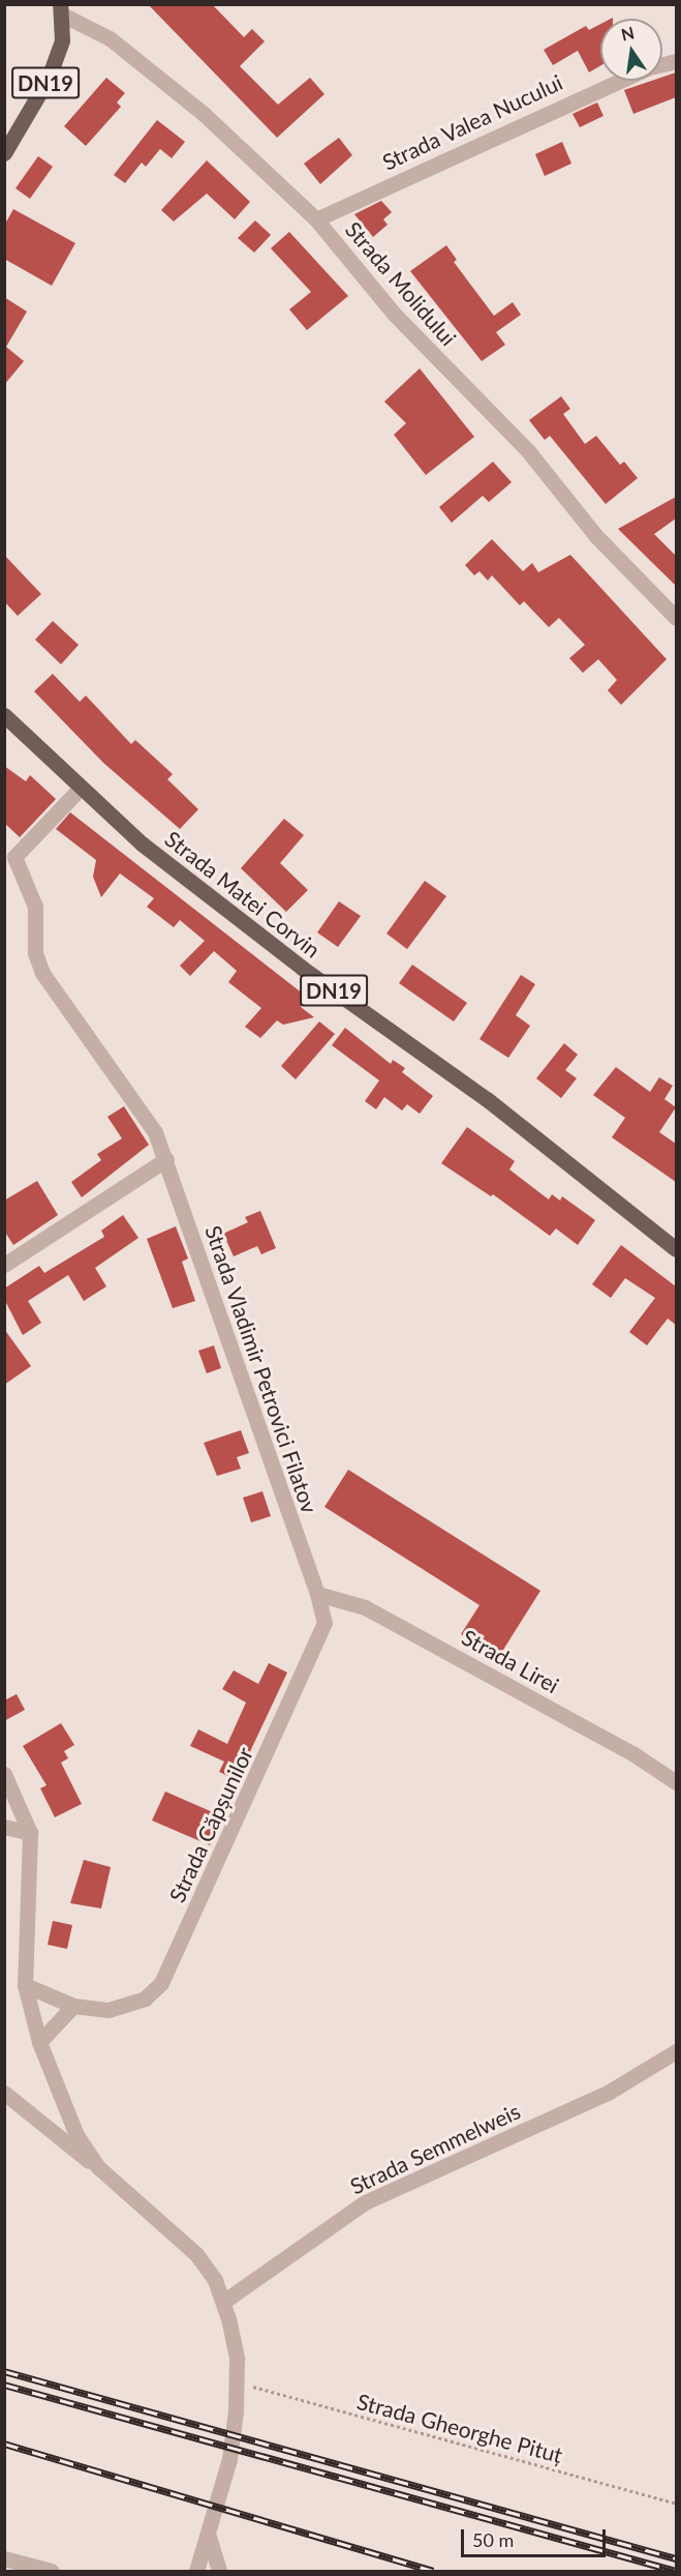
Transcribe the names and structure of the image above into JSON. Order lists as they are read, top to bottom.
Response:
{
  "streets": {
    "main road": ["DN19", "Strada Matei Corvin"],
    "street": [
      "Strada Valea Nucului",
      "Strada Molidului",
      "Strada Vladimir Petrovici Filatov",
      "Strada Lirei",
      "Strada Căpșunilor",
      "Strada Semmelweis"
    ],
    "path": ["Strada Gheorghe Pituț"]
  },
  "crossings": [
    ["DN19", "Strada Molidului"],
    ["Strada Valea Nucului", "Strada Molidului"],
    ["Strada Matei Corvin", "Strada Vladimir Petrovici Filatov"],
    ["Strada Vladimir Petrovici Filatov", "Strada Lirei"],
    ["Strada Vladimir Petrovici Filatov", "Strada Căpșunilor"],
    ["Strada Lirei", "Strada Căpșunilor"]
  ],
  "scale_bar": "50 m",
  "north": "top"
}
